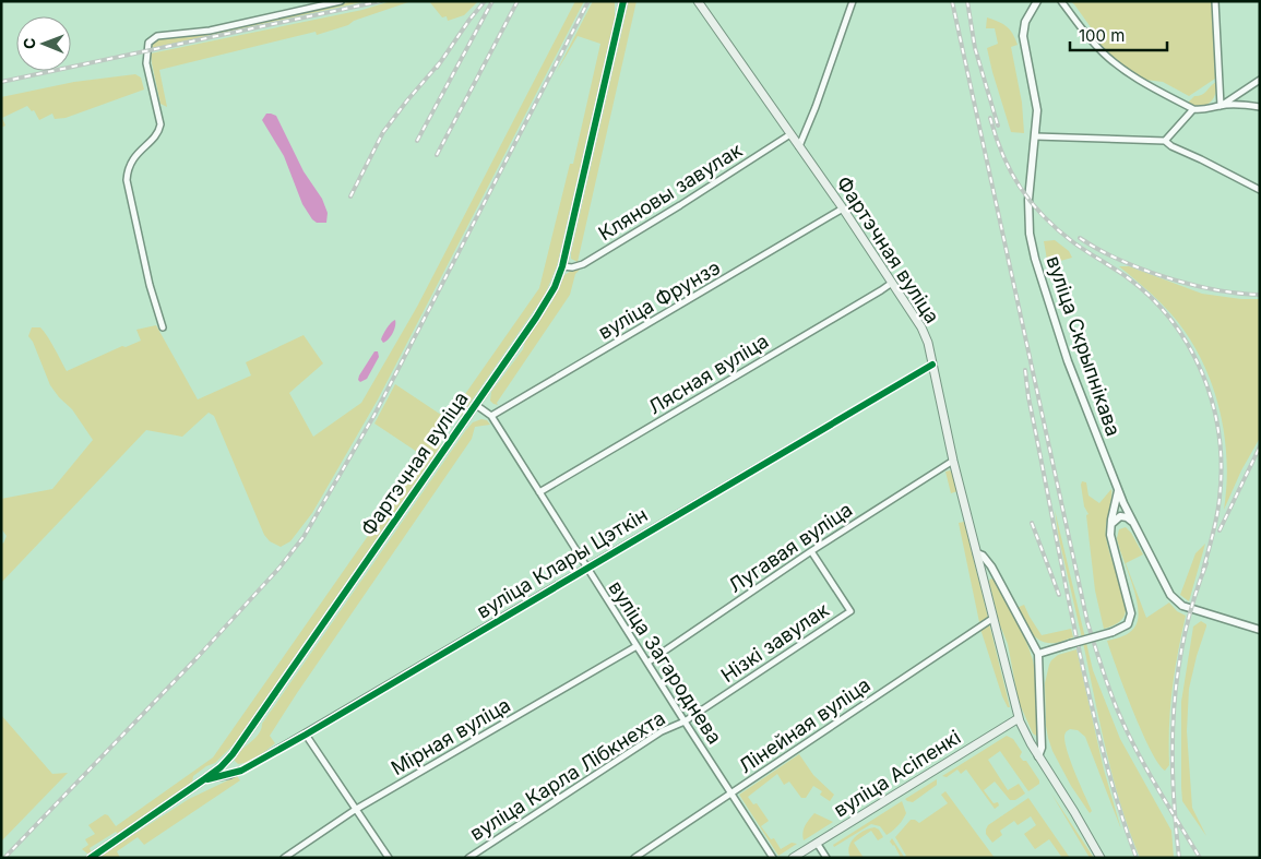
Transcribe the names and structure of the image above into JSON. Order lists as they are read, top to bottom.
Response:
{
  "streets": {
    "main road": ["Фартэчная вуліца", "вуліца Асіпенкі"],
    "street": [
      "Кляновы завулак",
      "вуліца Фрунзэ",
      "вуліца Скрыпнікава",
      "Лясная вуліца",
      "Лугавая вуліца",
      "вуліца Клары Цэткін",
      "Нізкі завулак",
      "вуліца Загароднева",
      "Лінейная вуліца",
      "Мірная вуліца",
      "вуліца Карла Лібкнехта"
    ]
  },
  "crossings": [
    ["Кляновы завулак", "Фартэчная вуліца"],
    ["Фартэчная вуліца", "вуліца Фрунзэ"],
    ["Фартэчная вуліца", "Лясная вуліца"],
    ["Фартэчная вуліца", "Лугавая вуліца"],
    ["Фартэчная вуліца", "вуліца Клары Цэткін"],
    ["Фартэчная вуліца", "вуліца Загароднева"],
    ["Фартэчная вуліца", "Лінейная вуліца"],
    ["Фартэчная вуліца", "вуліца Асіпенкі"],
    ["вуліца Фрунзэ", "вуліца Загароднева"],
    ["Лясная вуліца", "вуліца Загароднева"],
    ["Лугавая вуліца", "Нізкі завулак"],
    ["Лугавая вуліца", "вуліца Загароднева"],
    ["вуліца Клары Цэткін", "вуліца Загароднева"],
    ["Нізкі завулак", "вуліца Загароднева"],
    ["Нізкі завулак", "вуліца Карла Лібкнехта"],
    ["вуліца Загароднева", "Лінейная вуліца"],
    ["вуліца Загароднева", "Мірная вуліца"],
    ["вуліца Загароднева", "вуліца Карла Лібкнехта"]
  ],
  "scale_bar": "100 m",
  "north": "left"
}
